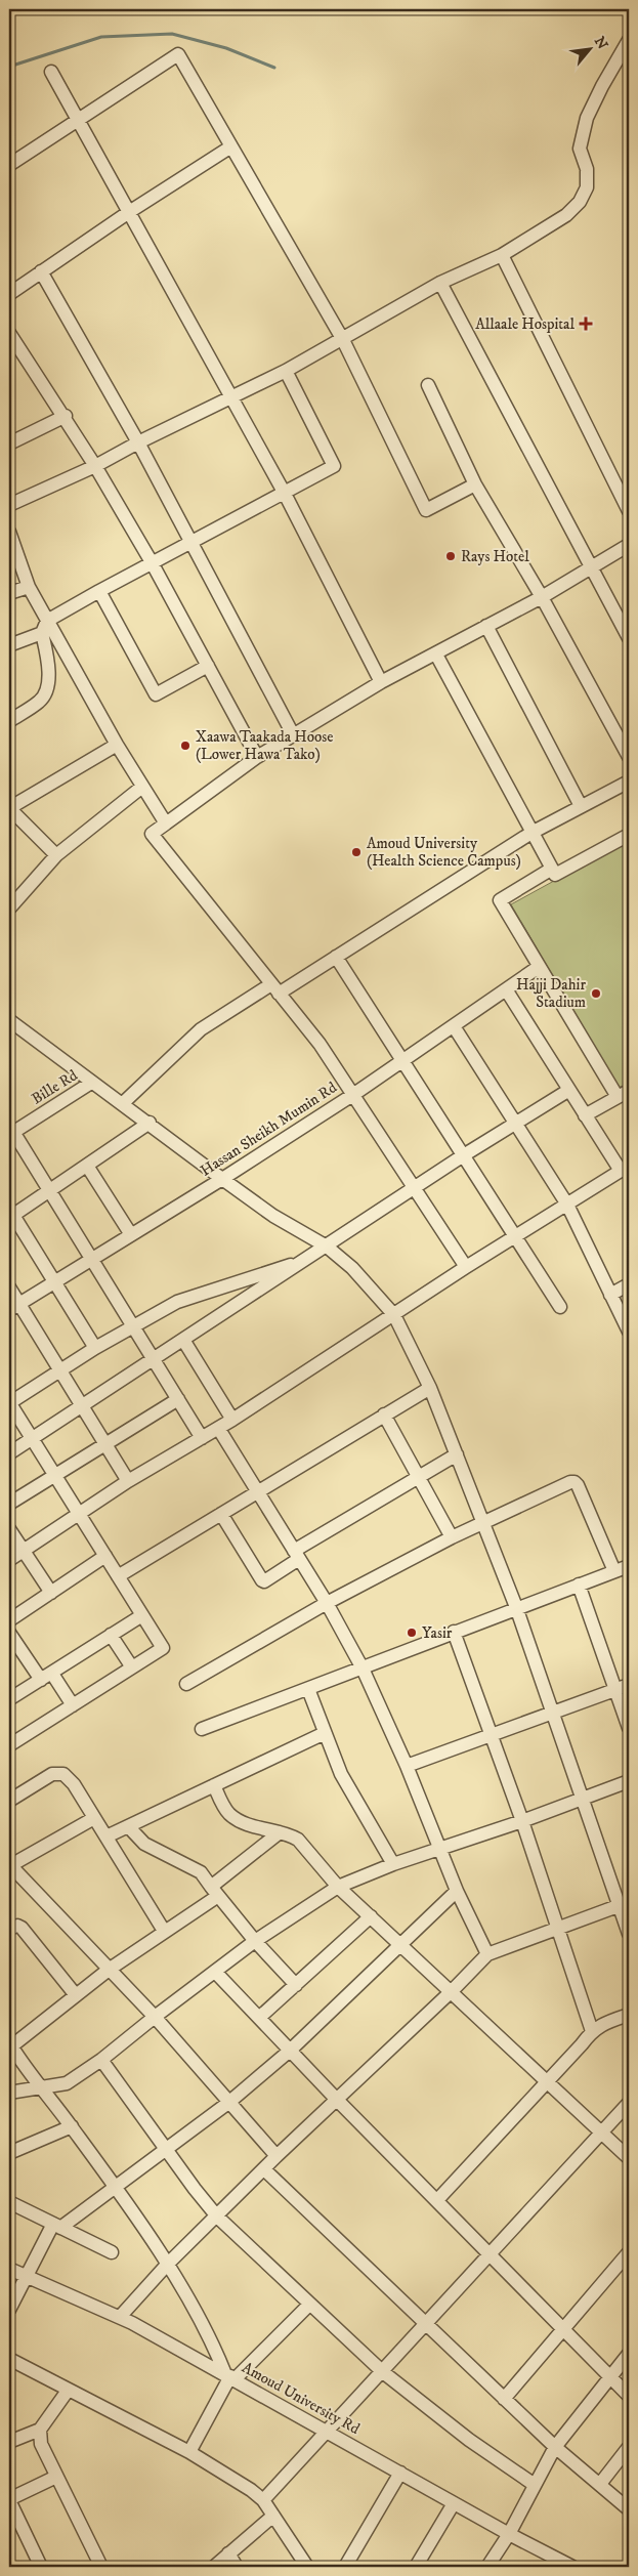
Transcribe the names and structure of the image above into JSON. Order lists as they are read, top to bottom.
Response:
{
  "streets": {
    "street": ["Bille Rd", "Hassan Sheikh Mumin Rd", "Amoud University Rd"]
  },
  "places": {
    "health": ["Allaale Hospital"],
    "other": [
      "Rays Hotel",
      "Xaawa Taakada Hoose (Lower Hawa Tako)",
      "Amoud University (Health Science Campus)",
      "Hajji Dahir Stadium",
      "Yasir"
    ]
  },
  "north": "top right"
}
